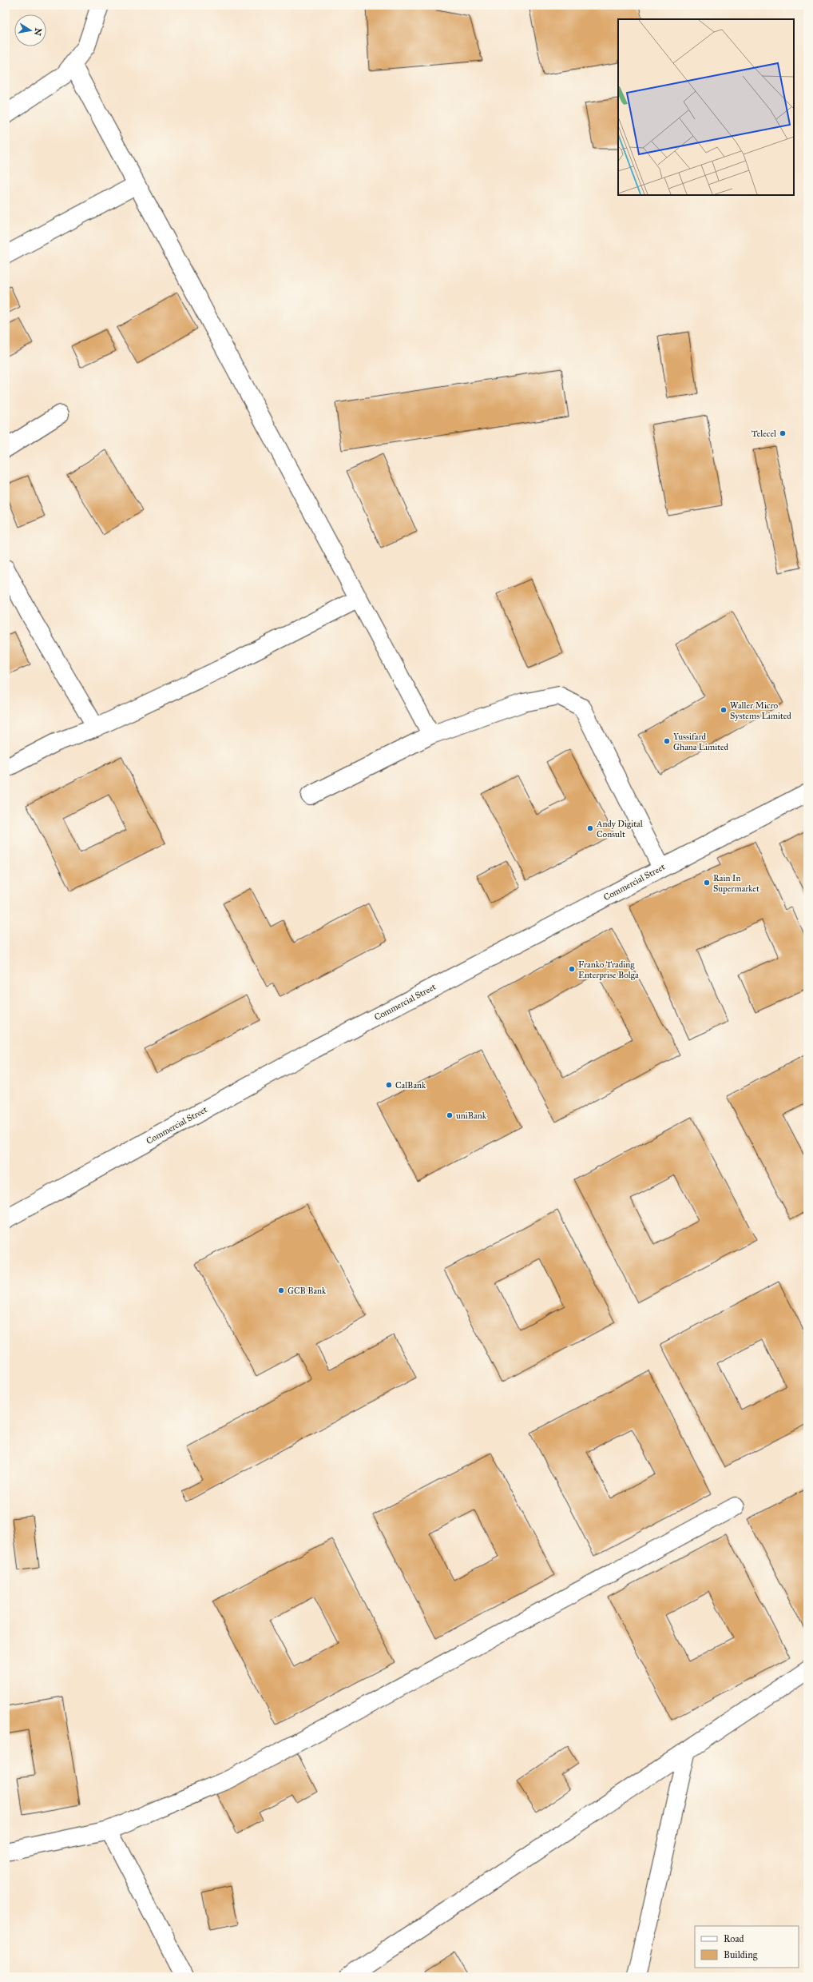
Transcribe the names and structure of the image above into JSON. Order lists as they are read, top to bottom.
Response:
{
  "streets": {
    "street": ["Commercial Street"]
  },
  "places": [
    "Telecel",
    "Waller Micro Systems Limited",
    "Yussifard Ghana Limited",
    "Andy Digital Consult",
    "Rain In Supermarket",
    "Franko Trading Enterprise Bolga",
    "CalBank",
    "uniBank",
    "GCB Bank"
  ],
  "legend": ["Road", "Building"],
  "north": "right"
}
